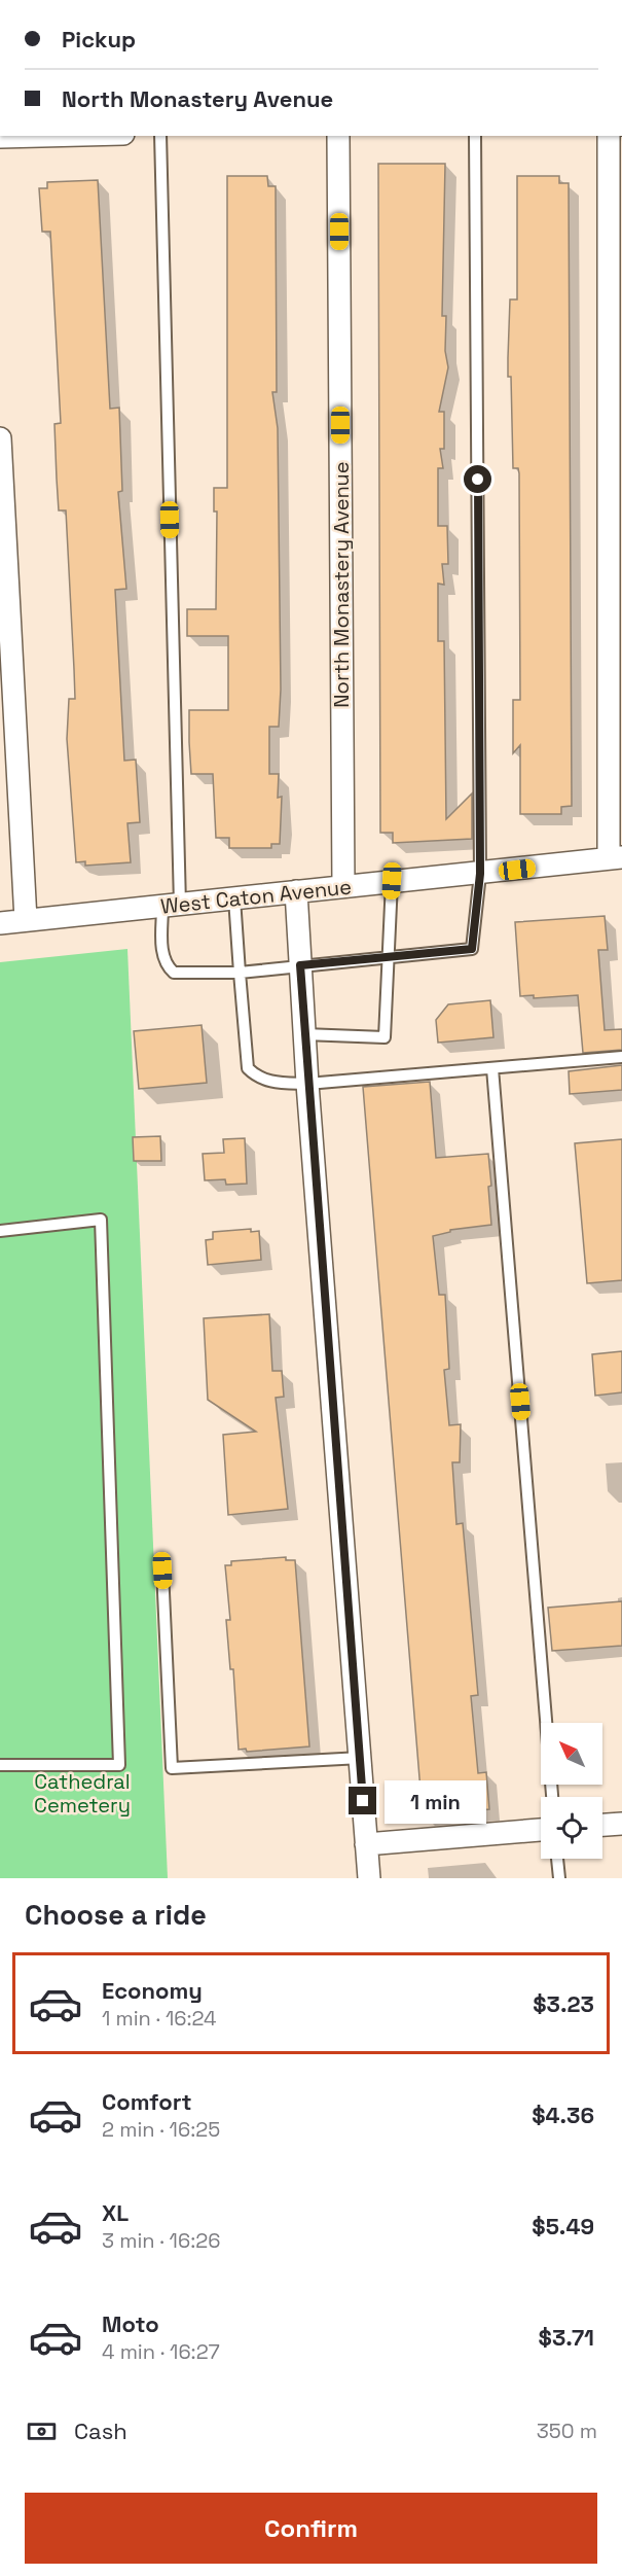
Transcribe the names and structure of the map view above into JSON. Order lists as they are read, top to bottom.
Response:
{
  "streets": {
    "street": ["North Monastery Avenue", "West Caton Avenue"]
  },
  "crossings": [
    ["North Monastery Avenue", "West Caton Avenue"]
  ],
  "parks": ["Cathedral Cemetery"],
  "north": "top left",
  "page": {
    "banner": ["Pickup", "North Monastery Avenue"],
    "bubble": "1 min",
    "heading": "Choose a ride",
    "list": [
      {
        "name": "Economy",
        "note": "1 min · 16:24",
        "value": "$3.23"
      },
      {
        "name": "Comfort",
        "note": "2 min · 16:25",
        "value": "$4.36"
      },
      {
        "name": "XL",
        "note": "3 min · 16:26",
        "value": "$5.49"
      },
      {
        "name": "Moto",
        "note": "4 min · 16:27",
        "value": "$3.71"
      }
    ],
    "pay": ["Cash", "350 m"],
    "buttons": "Confirm"
  }
}
